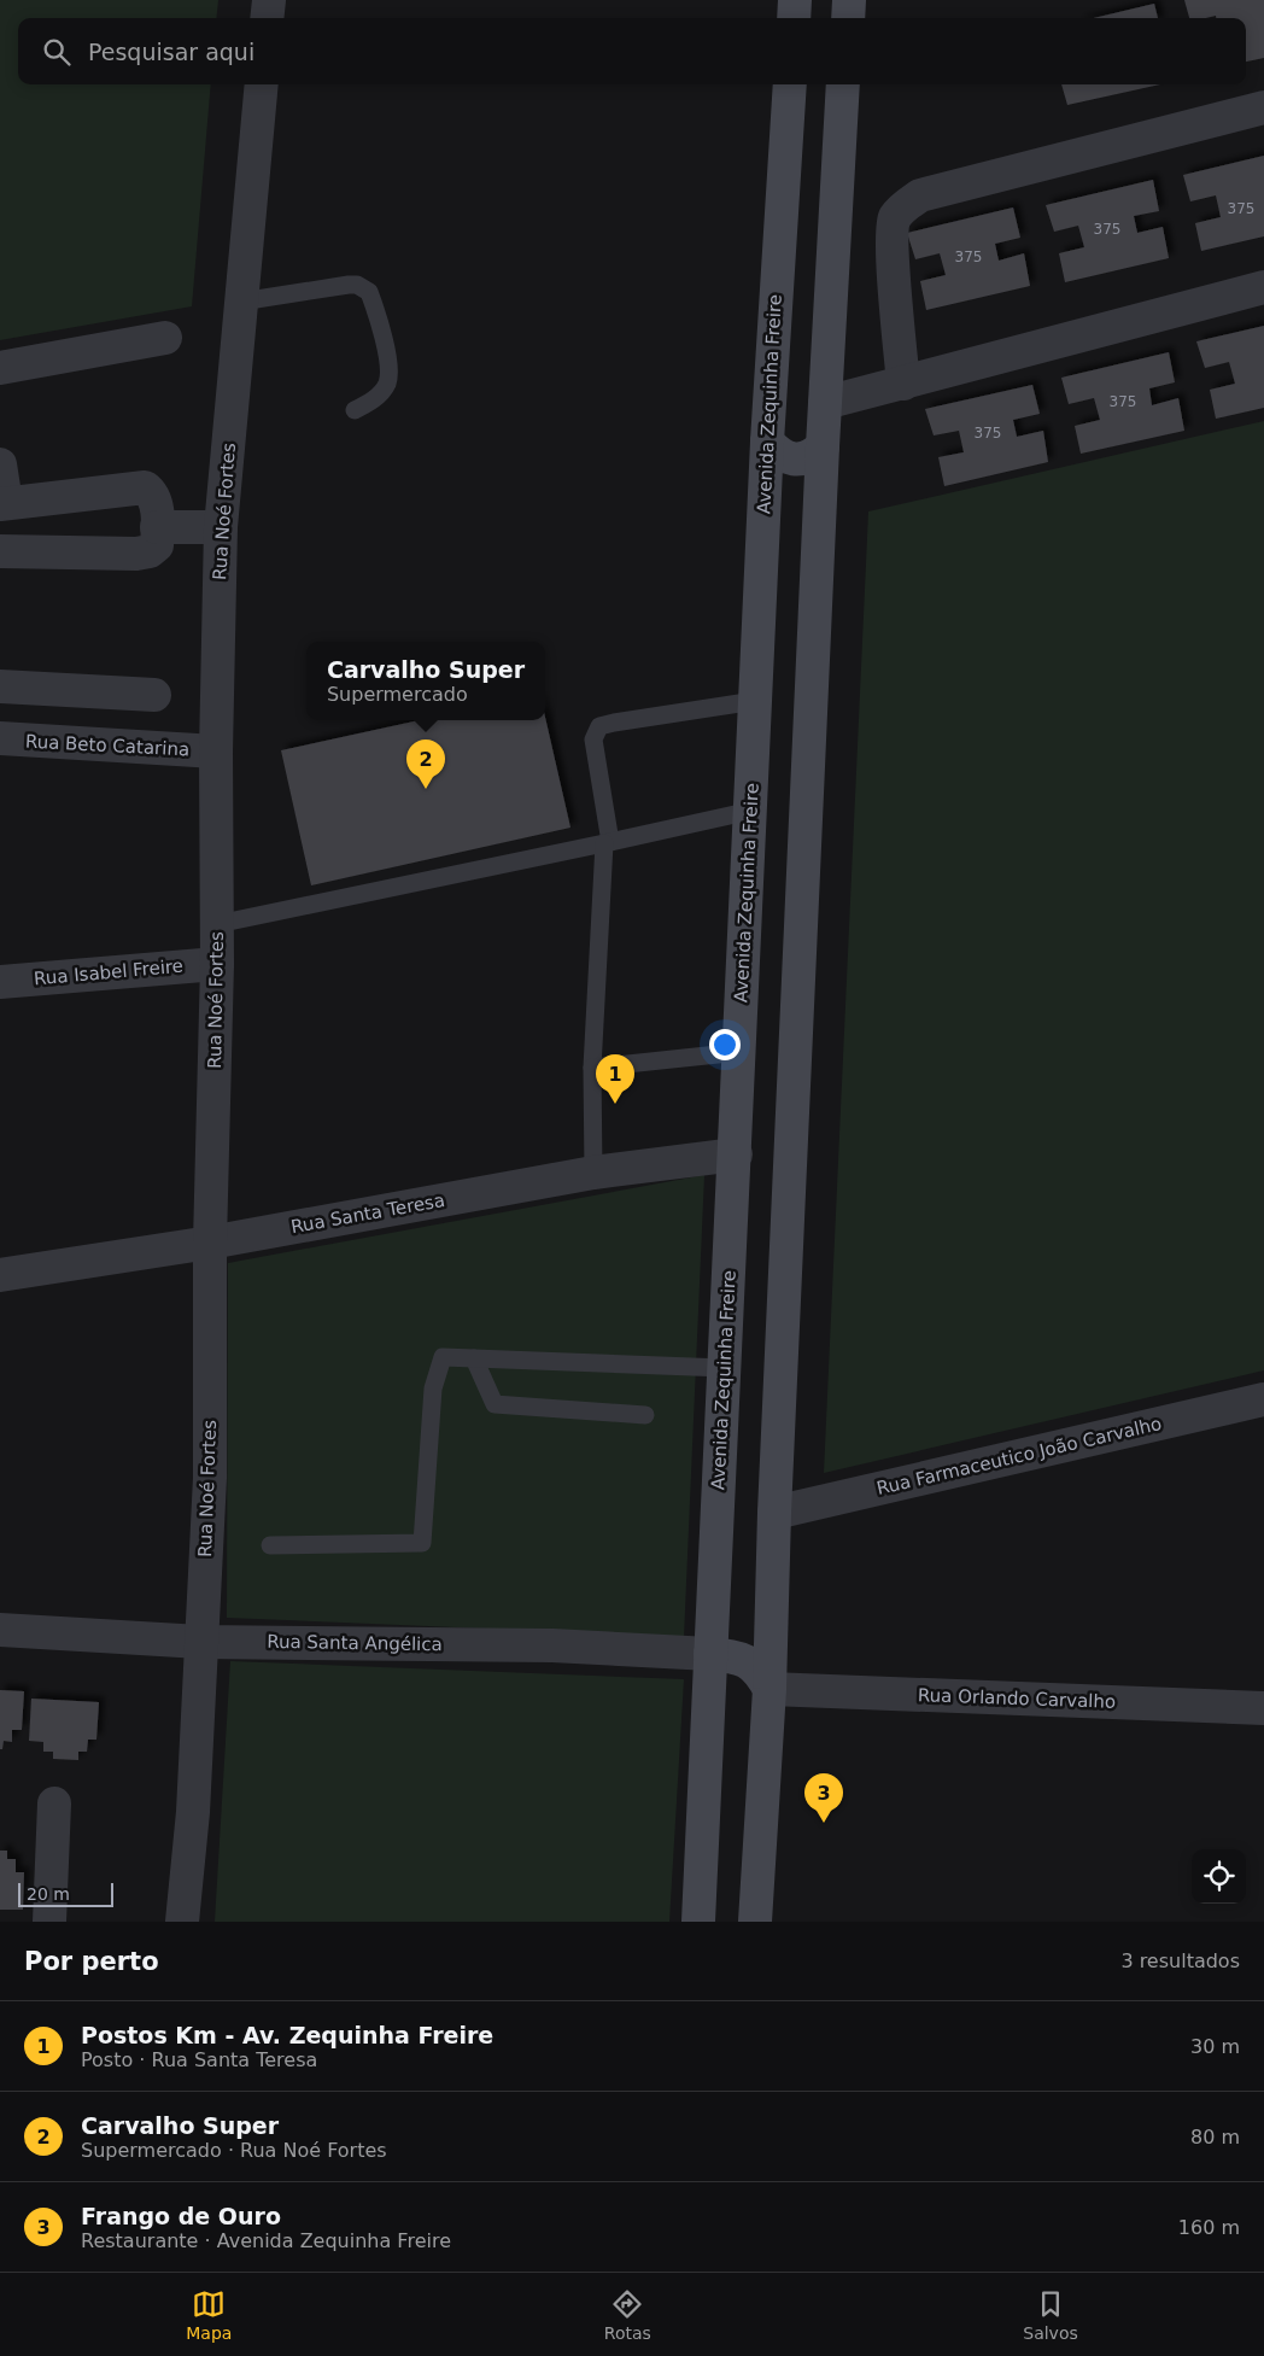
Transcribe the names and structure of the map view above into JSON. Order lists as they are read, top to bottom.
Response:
{
  "streets": {
    "main road": ["Avenida Zequinha Freire"],
    "street": [
      "Rua Noé Fortes",
      "Rua Beto Catarina",
      "Rua Isabel Freire",
      "Rua Santa Teresa",
      "Rua Farmaceutico João Carvalho",
      "Rua Santa Angélica",
      "Rua Orlando Carvalho"
    ]
  },
  "crossings": [
    ["Avenida Zequinha Freire", "Rua Santa Teresa"],
    ["Avenida Zequinha Freire", "Rua Santa Angélica"],
    ["Rua Noé Fortes", "Rua Beto Catarina"],
    ["Rua Noé Fortes", "Rua Isabel Freire"],
    ["Rua Noé Fortes", "Rua Santa Teresa"],
    ["Rua Noé Fortes", "Rua Santa Angélica"]
  ],
  "house_numbers": [
    "375",
    "375",
    "375",
    "375",
    "375"
  ],
  "scale_bar": "20 m",
  "page": {
    "search": "Pesquisar aqui",
    "popup": ["Carvalho Super", "Supermercado"],
    "pins": ["2", "1", "3"],
    "scale": "20 m",
    "heading": ["Por perto", "3 resultados"],
    "list": [
      {
        "mark": "1",
        "name": "Postos Km - Av. Zequinha Freire",
        "note": "Posto · Rua Santa Teresa",
        "value": "30 m"
      },
      {
        "mark": "2",
        "name": "Carvalho Super",
        "note": "Supermercado · Rua Noé Fortes",
        "value": "80 m"
      },
      {
        "mark": "3",
        "name": "Frango de Ouro",
        "note": "Restaurante · Avenida Zequinha Freire",
        "value": "160 m"
      }
    ],
    "nav": ["Mapa", "Rotas", "Salvos"]
  }
}
